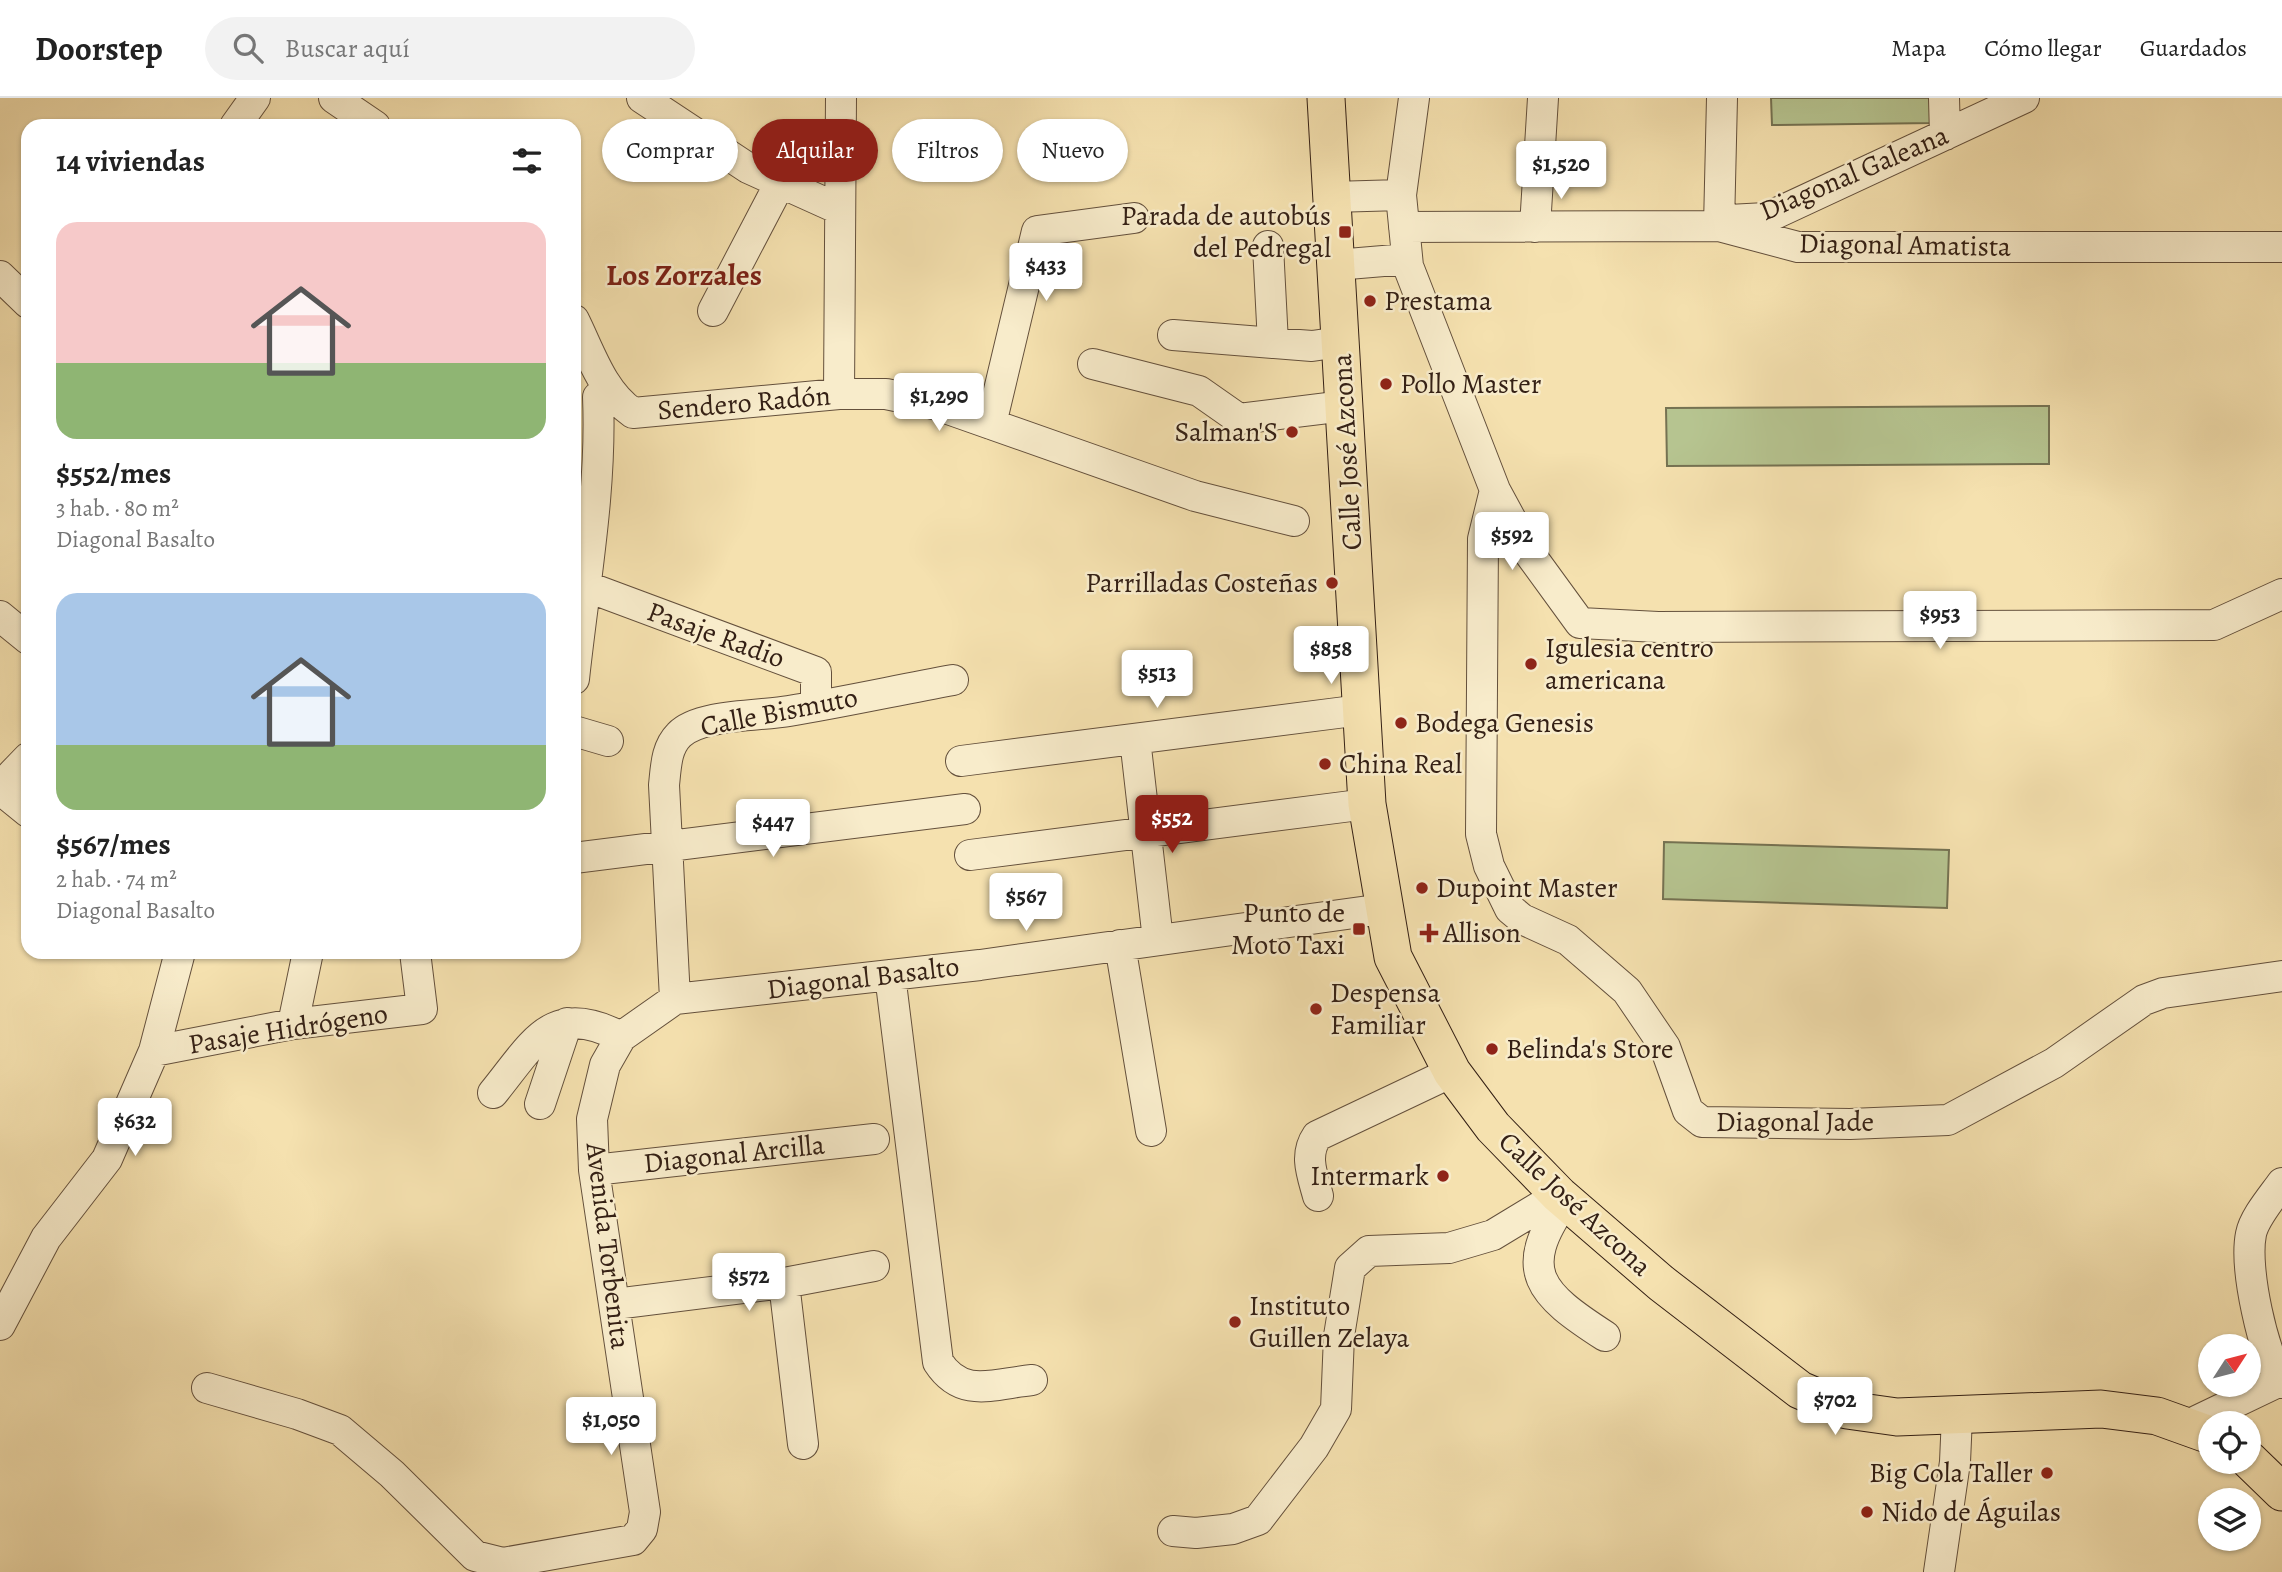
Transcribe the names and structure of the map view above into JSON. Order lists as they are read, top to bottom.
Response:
{
  "streets": {
    "main road": ["Calle José Azcona"],
    "street": [
      "Diagonal Galeana",
      "Diagonal Amatista",
      "Sendero Radón",
      "Pasaje Radio",
      "Calle Bismuto",
      "Diagonal Basalto",
      "Pasaje Hidrógeno",
      "Diagonal Jade",
      "Diagonal Arcilla",
      "Avenida Torbenita"
    ]
  },
  "crossings": [
    ["Diagonal Galeana", "Diagonal Amatista"],
    ["Calle José Azcona", "Diagonal Basalto"],
    ["Pasaje Radio", "Calle Bismuto"],
    ["Calle Bismuto", "Diagonal Basalto"],
    ["Calle Bismuto", "Avenida Torbenita"],
    ["Diagonal Basalto", "Avenida Torbenita"],
    ["Diagonal Arcilla", "Avenida Torbenita"]
  ],
  "districts": ["Los Zorzales"],
  "places": {
    "transit": ["Parada de autobús del Pedregal", "Punto de Moto Taxi"],
    "other": [
      "Prestama",
      "Pollo Master",
      "Salman'S",
      "Parrilladas Costeñas",
      "Igulesia centro americana",
      "Bodega Genesis",
      "China Real",
      "Dupoint Master",
      "Despensa Familiar",
      "Belinda's Store",
      "Intermark",
      "Instituto Guillen Zelaya",
      "Big Cola Taller",
      "Nido de Águilas"
    ],
    "health": ["Allison"]
  },
  "north": "top right",
  "page": {
    "header": "Doorstep",
    "search": "Buscar aquí",
    "nav": ["Mapa", "Cómo llegar", "Guardados"],
    "chip": [
      "Comprar",
      "Alquilar",
      "Filtros",
      "Nuevo"
    ],
    "heading": "14 viviendas",
    "price": [
      "$1,520",
      "$433",
      "$1,290",
      "$592",
      "$953",
      "$858",
      "$513",
      "$552",
      "$447",
      "$567",
      "$632",
      "$572",
      "$702",
      "$1,050"
    ],
    "list": [
      {
        "name": "$552/mes",
        "note": "3 hab. · 80 m² · Diagonal Basalto"
      },
      {
        "name": "$567/mes",
        "note": "2 hab. · 74 m² · Diagonal Basalto"
      }
    ]
  }
}
